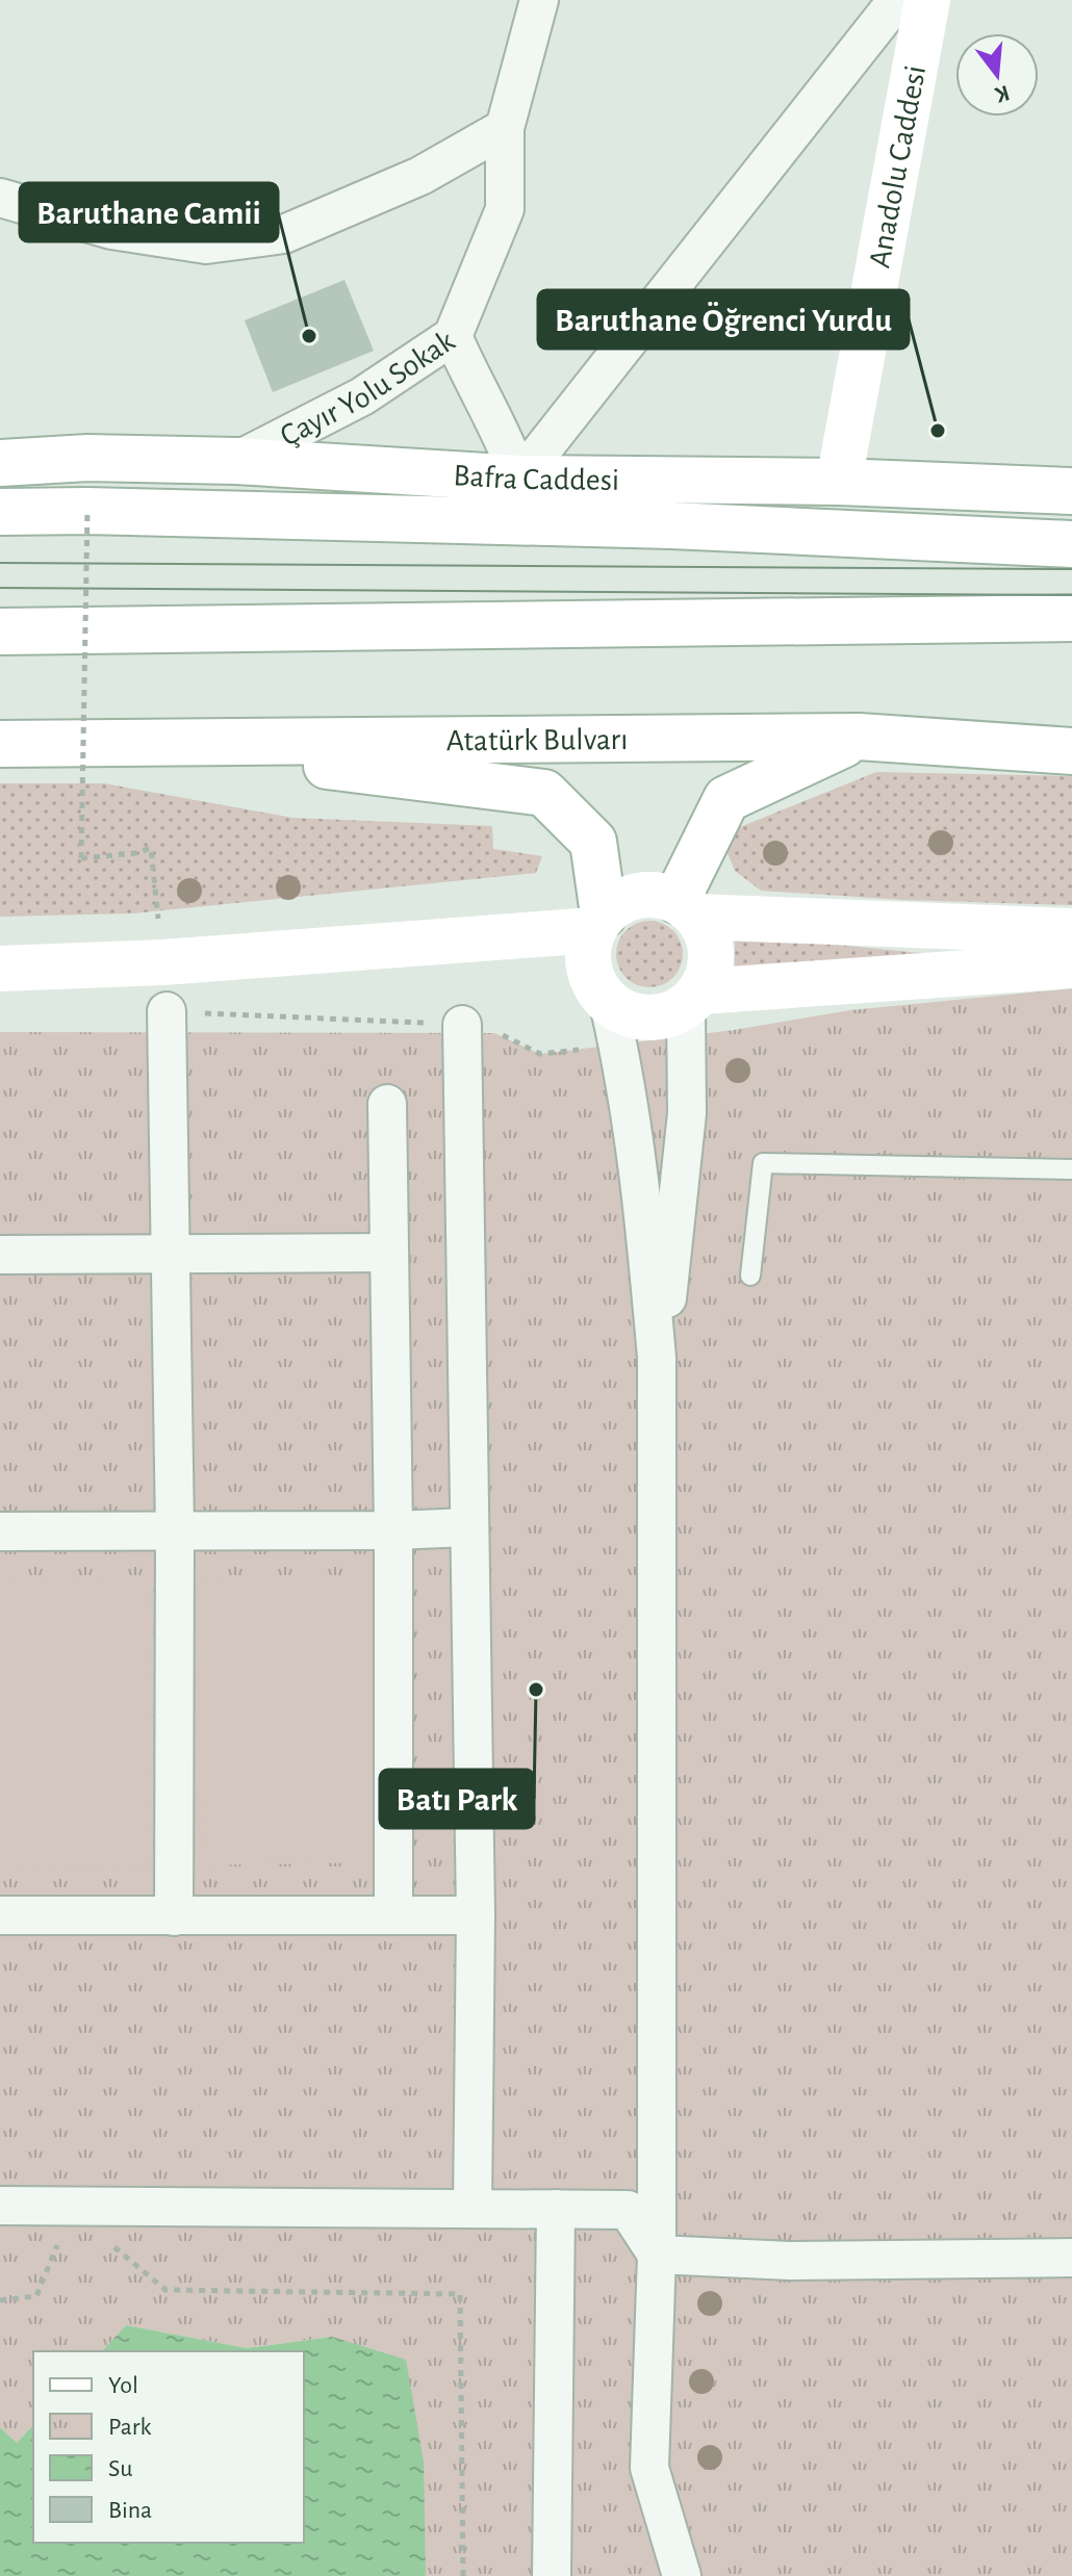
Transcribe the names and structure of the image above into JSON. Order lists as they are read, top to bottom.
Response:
{
  "streets": {
    "main road": ["Anadolu Caddesi", "Bafra Caddesi", "Atatürk Bulvarı"],
    "street": ["Çayır Yolu Sokak"]
  },
  "crossings": [
    ["Anadolu Caddesi", "Bafra Caddesi"],
    ["Çayır Yolu Sokak", "Bafra Caddesi"]
  ],
  "places": ["Baruthane Camii", "Baruthane Öğrenci Yurdu", "Batı Park"],
  "legend": [
    "Yol",
    "Park",
    "Su",
    "Bina"
  ],
  "north": "bottom"
}
